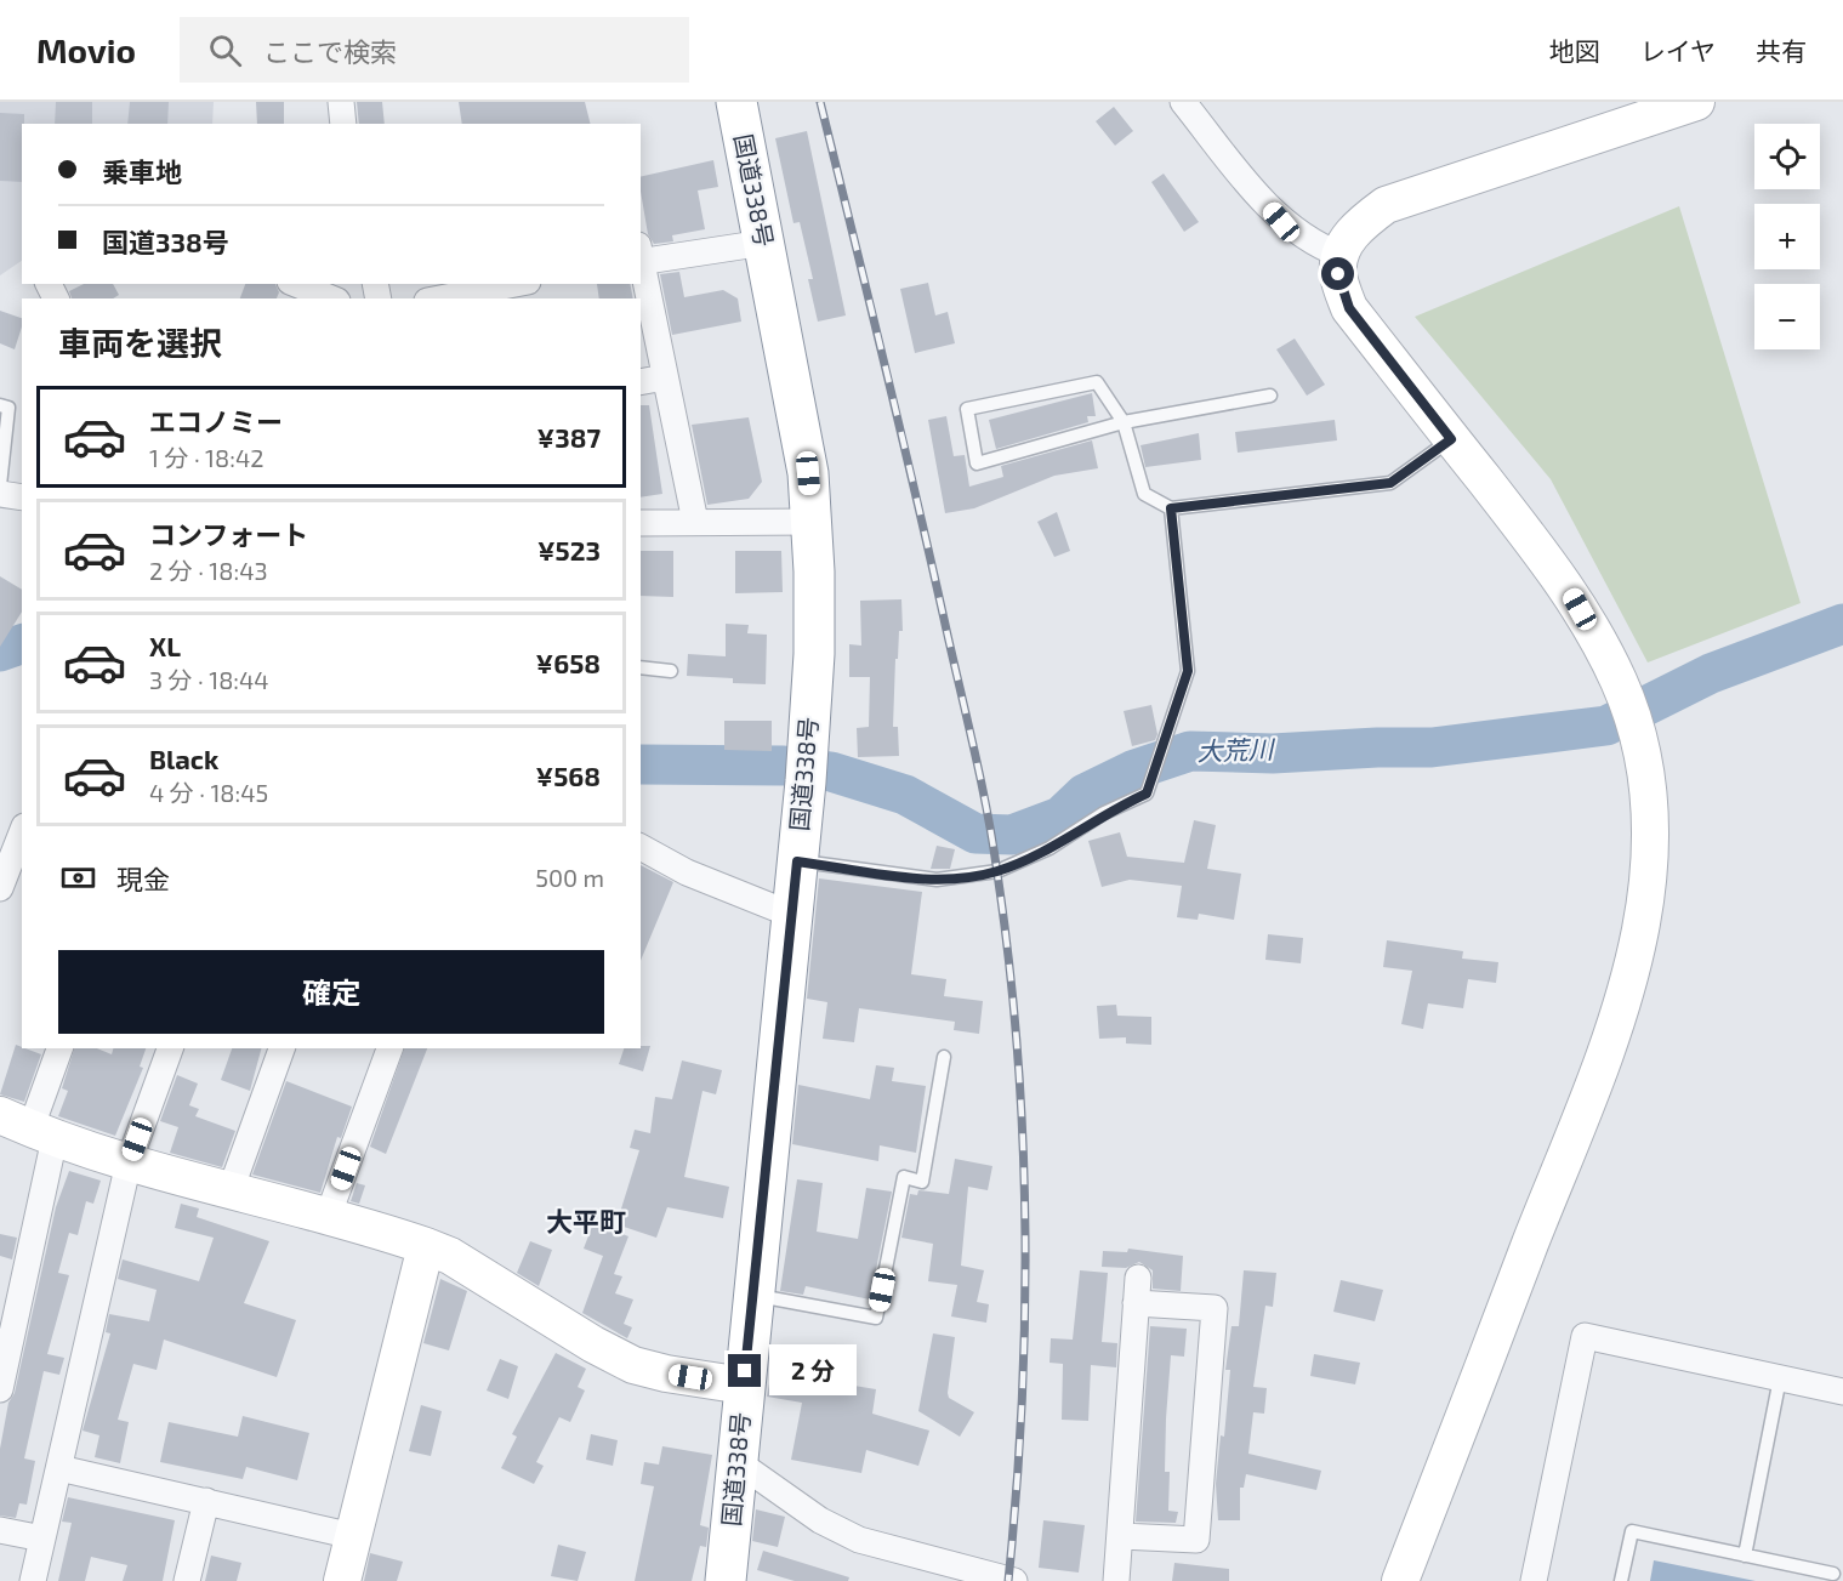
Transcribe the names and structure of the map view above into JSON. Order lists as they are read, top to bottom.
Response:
{
  "streets": {
    "highway": ["国道338号"]
  },
  "districts": ["大平町"],
  "water": ["大荒川"],
  "page": {
    "header": "Movio",
    "search": "ここで検索",
    "nav": ["地図", "レイヤ", "共有"],
    "map_buttons": ["+", "−"],
    "banner": ["乗車地", "国道338号"],
    "heading": "車両を選択",
    "list": [
      {
        "name": "エコノミー",
        "note": "1 分 · 18:42",
        "value": "¥387"
      },
      {
        "name": "コンフォート",
        "note": "2 分 · 18:43",
        "value": "¥523"
      },
      {
        "name": "XL",
        "note": "3 分 · 18:44",
        "value": "¥658"
      },
      {
        "name": "Black",
        "note": "4 分 · 18:45",
        "value": "¥568"
      }
    ],
    "pay": ["現金", "500 m"],
    "buttons": "確定",
    "bubble": "2 分"
  }
}
